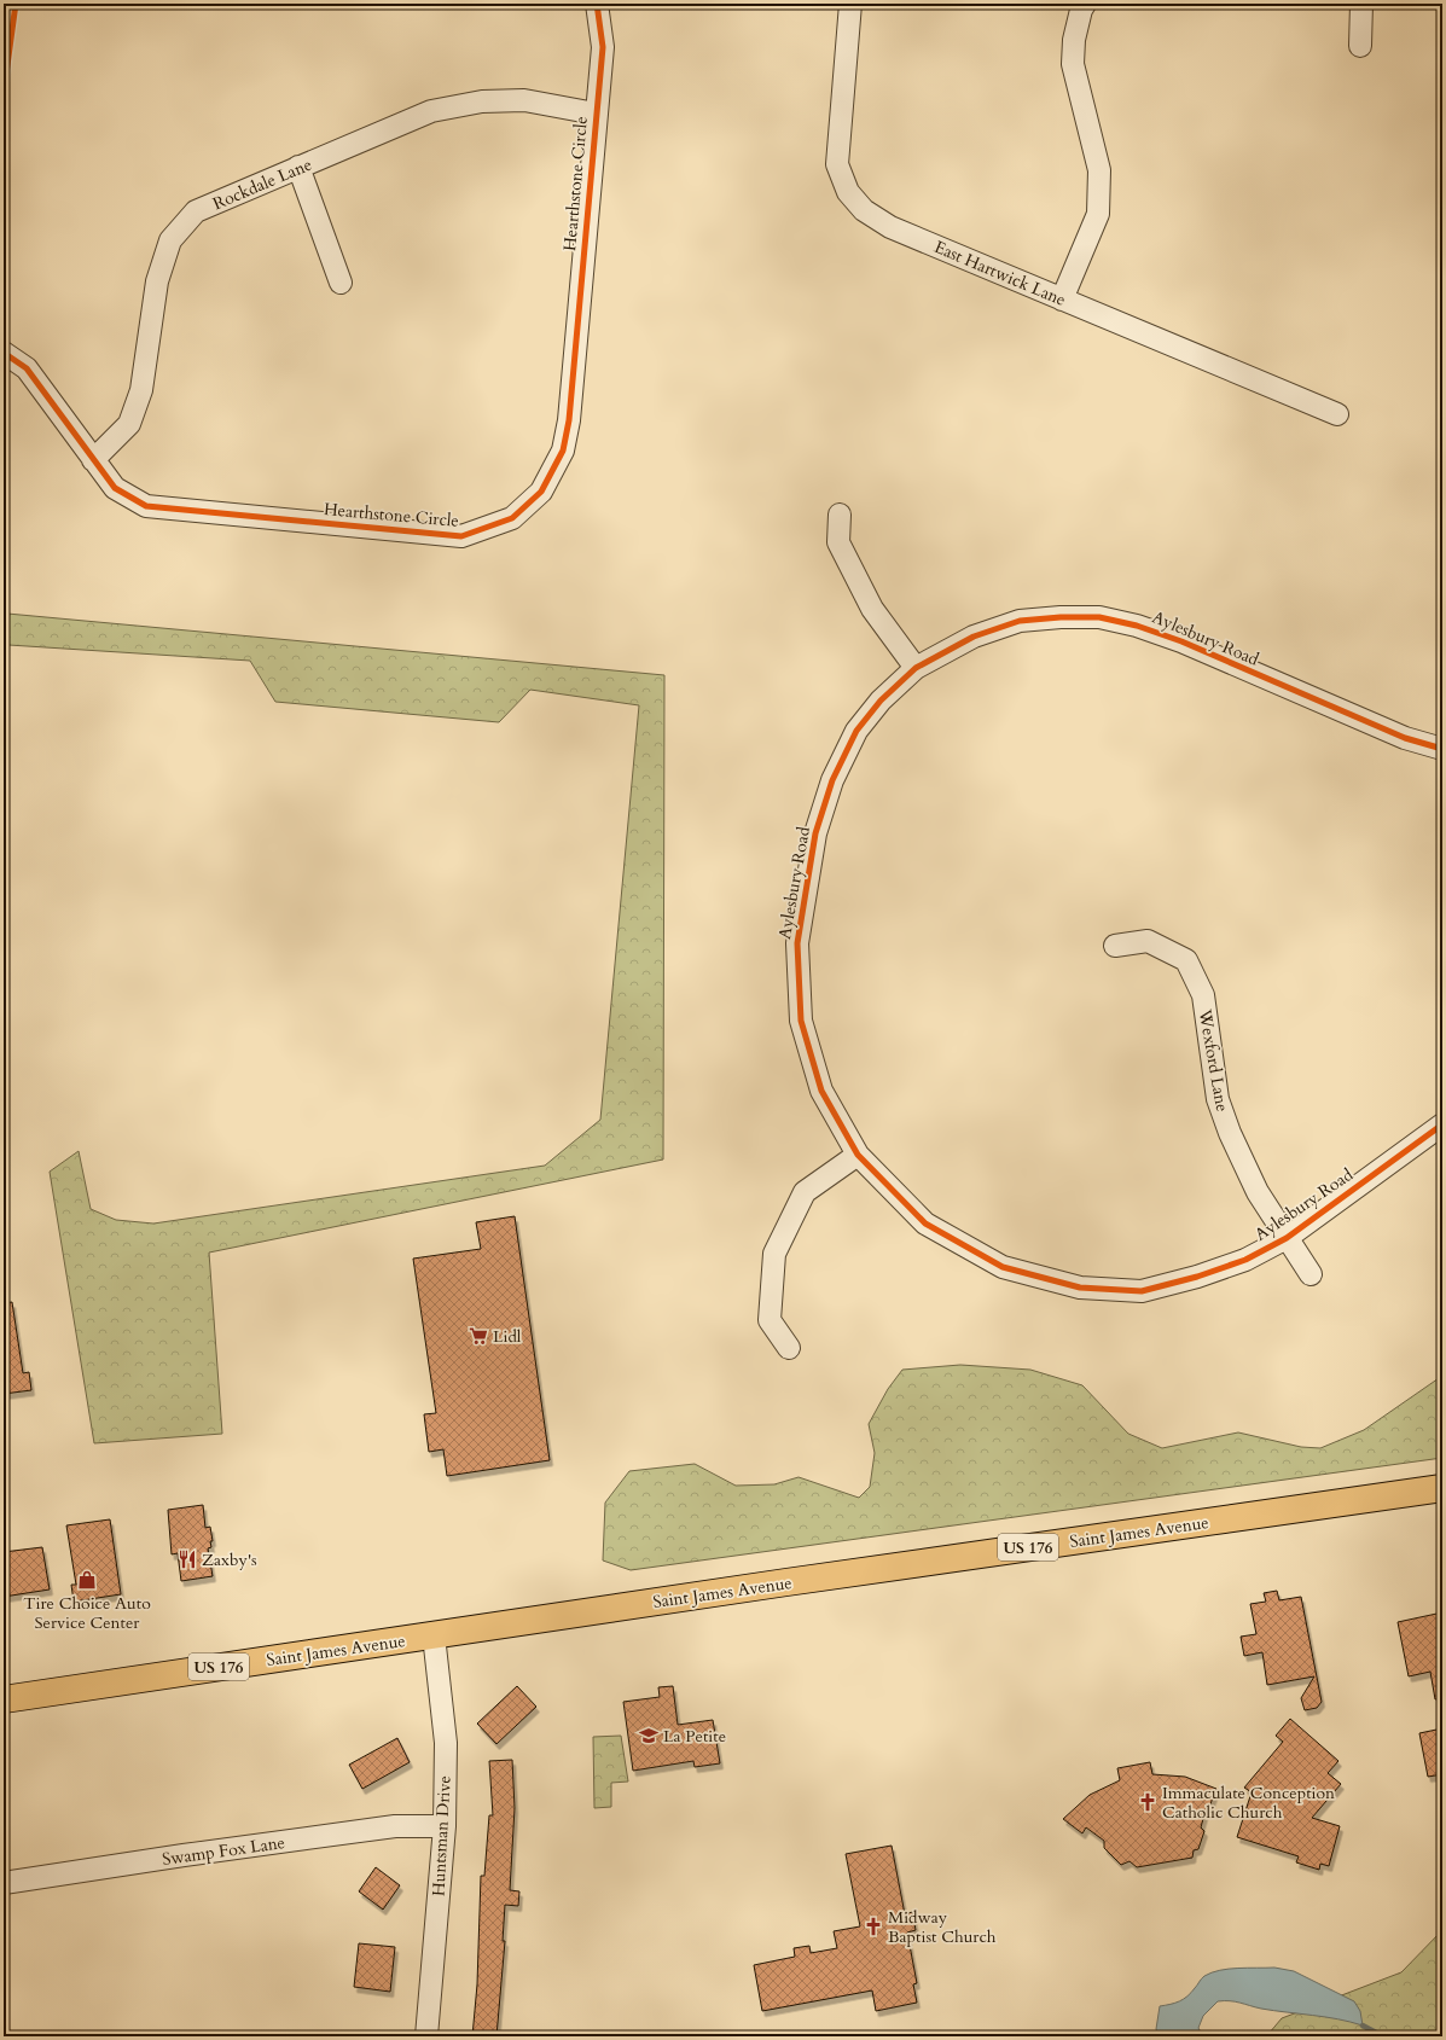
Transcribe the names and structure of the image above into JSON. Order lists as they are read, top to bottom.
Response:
{
  "streets": {
    "main road": ["Saint James Avenue", "US 176"],
    "street": [
      "Rockdale Lane",
      "Hearthstone Circle",
      "East Hartwick Lane",
      "Aylesbury Road",
      "Wexford Lane",
      "Huntsman Drive",
      "Swamp Fox Lane"
    ]
  },
  "crossings": [
    ["Rockdale Lane", "Hearthstone Circle"],
    ["Aylesbury Road", "Wexford Lane"],
    ["Saint James Avenue", "Huntsman Drive"],
    ["Huntsman Drive", "Swamp Fox Lane"]
  ],
  "places": {
    "supermarket": ["Lidl"],
    "restaurant": ["Zaxby's"],
    "shop": ["Tire Choice Auto Service Center"],
    "school or university": ["La Petite"],
    "church": ["Immaculate Conception Catholic Church", "Midway Baptist Church"]
  }
}
